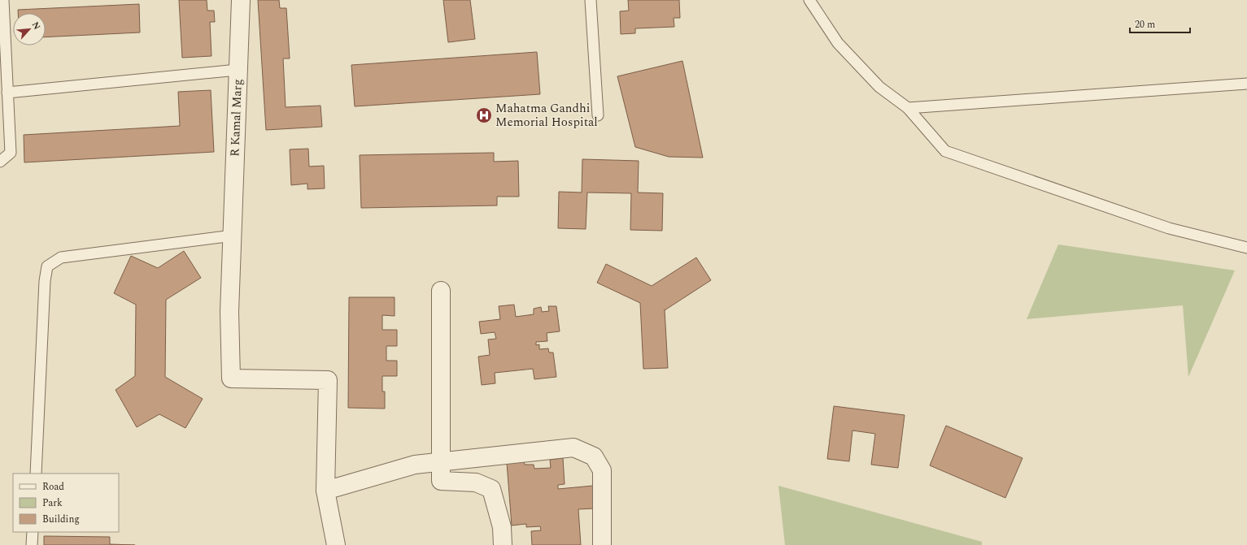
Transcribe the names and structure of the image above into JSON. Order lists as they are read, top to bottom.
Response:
{
  "streets": {
    "street": ["R Kamal Marg"]
  },
  "places": {
    "hospital": ["Mahatma Gandhi Memorial Hospital"]
  },
  "legend": ["Road", "Park", "Building"],
  "scale_bar": "20 m",
  "north": "top right"
}
